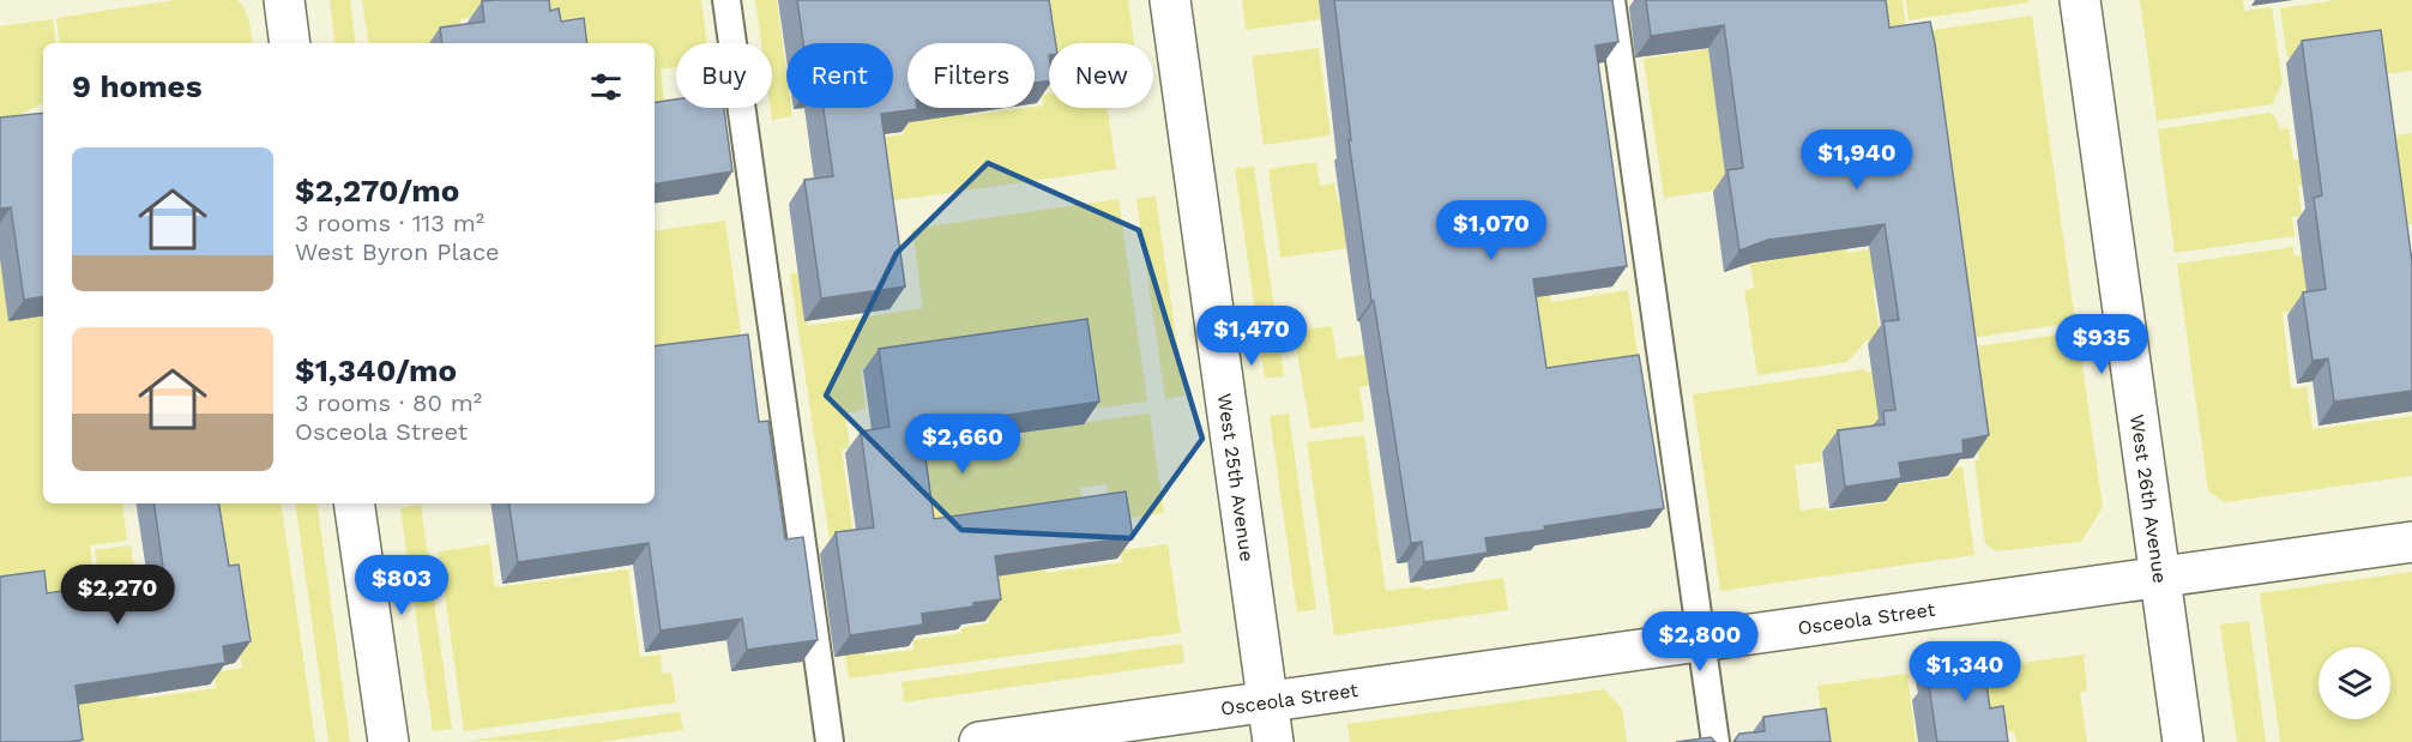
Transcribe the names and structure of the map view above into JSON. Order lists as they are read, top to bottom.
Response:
{
  "streets": {
    "street": ["West 25th Avenue", "West 26th Avenue", "Osceola Street"]
  },
  "crossings": [
    ["West 25th Avenue", "Osceola Street"],
    ["West 26th Avenue", "Osceola Street"]
  ],
  "page": {
    "chip": [
      "Buy",
      "Rent",
      "Filters",
      "New"
    ],
    "heading": "9 homes",
    "price": [
      "$1,940",
      "$1,070",
      "$1,470",
      "$935",
      "$2,660",
      "$803",
      "$2,270",
      "$2,800",
      "$1,340"
    ],
    "list": [
      {
        "name": "$2,270/mo",
        "note": "3 rooms · 113 m² · West Byron Place"
      },
      {
        "name": "$1,340/mo",
        "note": "3 rooms · 80 m² · Osceola Street"
      }
    ]
  }
}
